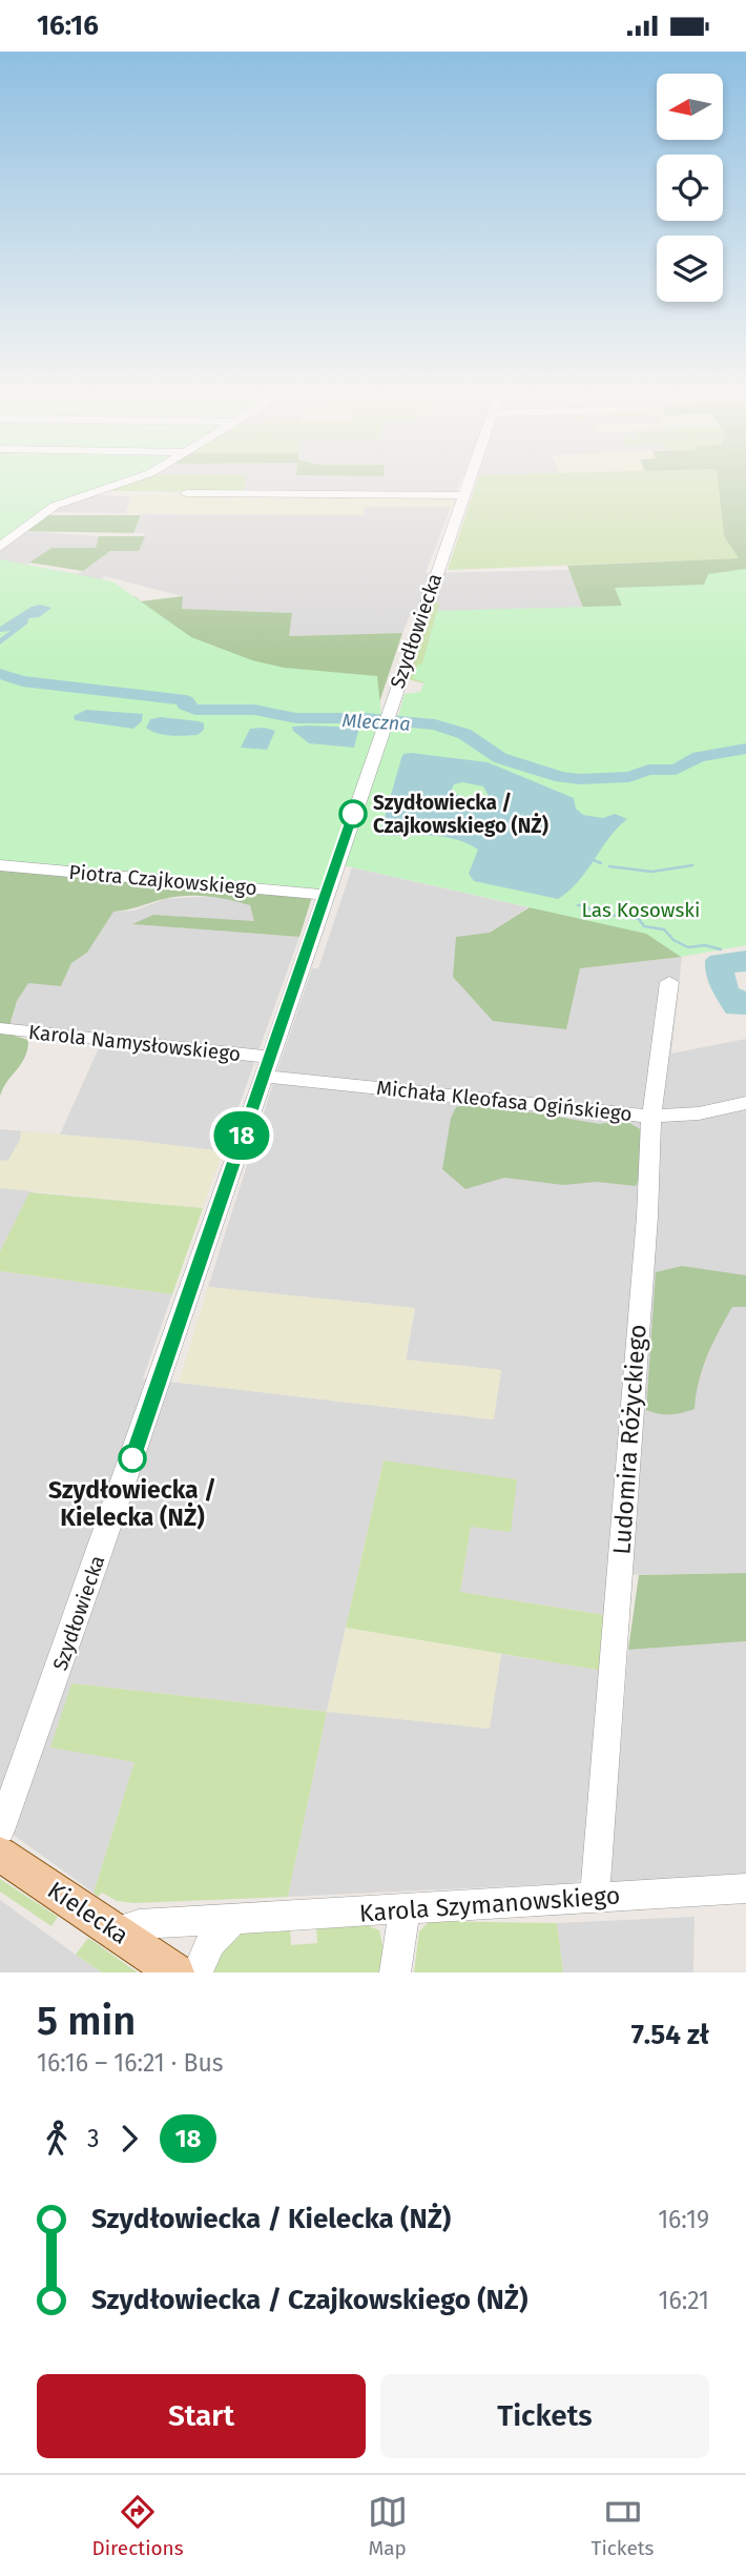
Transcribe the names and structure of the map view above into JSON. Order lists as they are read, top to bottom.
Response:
{
  "streets": {
    "main road": ["Kielecka"],
    "street": [
      "Szydłowiecka",
      "Piotra Czajkowskiego",
      "Karola Namysłowskiego",
      "Michała Kleofasa Ogińskiego",
      "Ludomira Różyckiego",
      "Karola Szymanowskiego"
    ]
  },
  "crossings": [
    ["Szydłowiecka", "Piotra Czajkowskiego"],
    ["Szydłowiecka", "Karola Namysłowskiego"],
    ["Szydłowiecka", "Michała Kleofasa Ogińskiego"],
    ["Karola Namysłowskiego", "Michała Kleofasa Ogińskiego"],
    ["Michała Kleofasa Ogińskiego", "Ludomira Różyckiego"],
    ["Ludomira Różyckiego", "Karola Szymanowskiego"],
    ["Karola Szymanowskiego", "Kielecka"]
  ],
  "water": ["Mleczna"],
  "parks": ["Las Kosowski"],
  "places": ["Szydłowiecka / Czajkowskiego (NŻ)", "Szydłowiecka / Kielecka (NŻ)"],
  "lines": ["bus line 18"],
  "north": "left",
  "page": {
    "status": "16:16",
    "on_map": "18",
    "heading": ["5 min", "16:16 – 16:21 · Bus", "7.54 zł"],
    "legs": ["3", "18"],
    "list": [
      {
        "name": "Szydłowiecka / Kielecka (NŻ)",
        "value": "16:19"
      },
      {
        "name": "Szydłowiecka / Czajkowskiego (NŻ)",
        "value": "16:21"
      }
    ],
    "buttons": ["Start", "Tickets"],
    "tabs": ["Directions", "Map", "Tickets"]
  }
}
